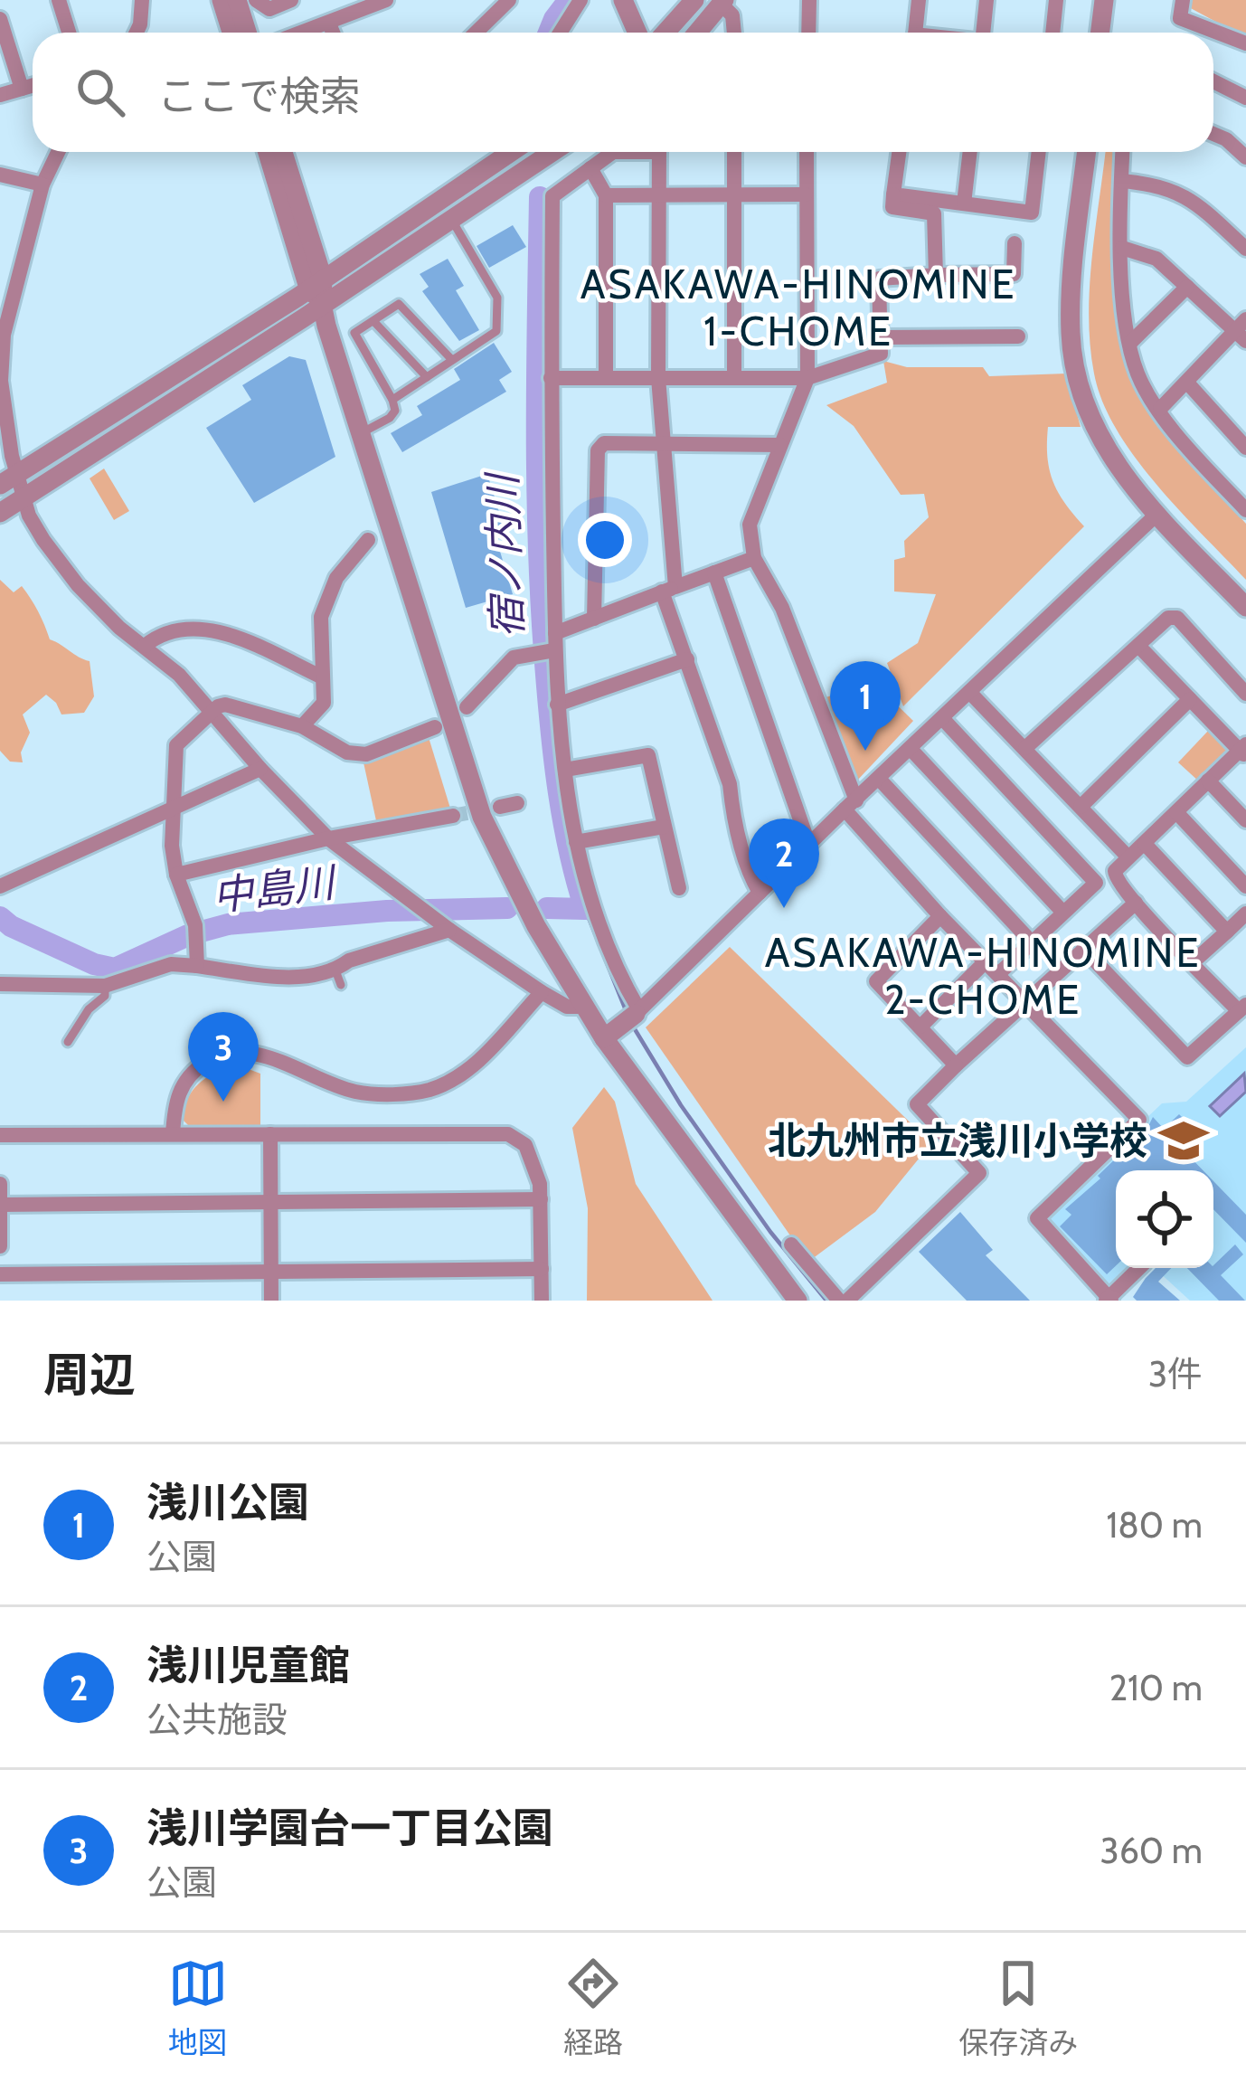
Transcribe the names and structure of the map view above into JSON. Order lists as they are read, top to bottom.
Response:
{
  "districts": ["ASAKAWA-HINOMINE 1-CHOME", "ASAKAWA-HINOMINE 2-CHOME"],
  "water": ["宿ノ内川", "中島川"],
  "places": {
    "school or university": ["北九州市立浅川小学校"]
  },
  "page": {
    "search": "ここで検索",
    "pins": ["1", "2", "3"],
    "heading": ["周辺", "3件"],
    "list": [
      {
        "mark": "1",
        "name": "浅川公園",
        "note": "公園",
        "value": "180 m"
      },
      {
        "mark": "2",
        "name": "浅川児童館",
        "note": "公共施設",
        "value": "210 m"
      },
      {
        "mark": "3",
        "name": "浅川学園台一丁目公園",
        "note": "公園",
        "value": "360 m"
      }
    ],
    "nav": ["地図", "経路", "保存済み"]
  }
}
